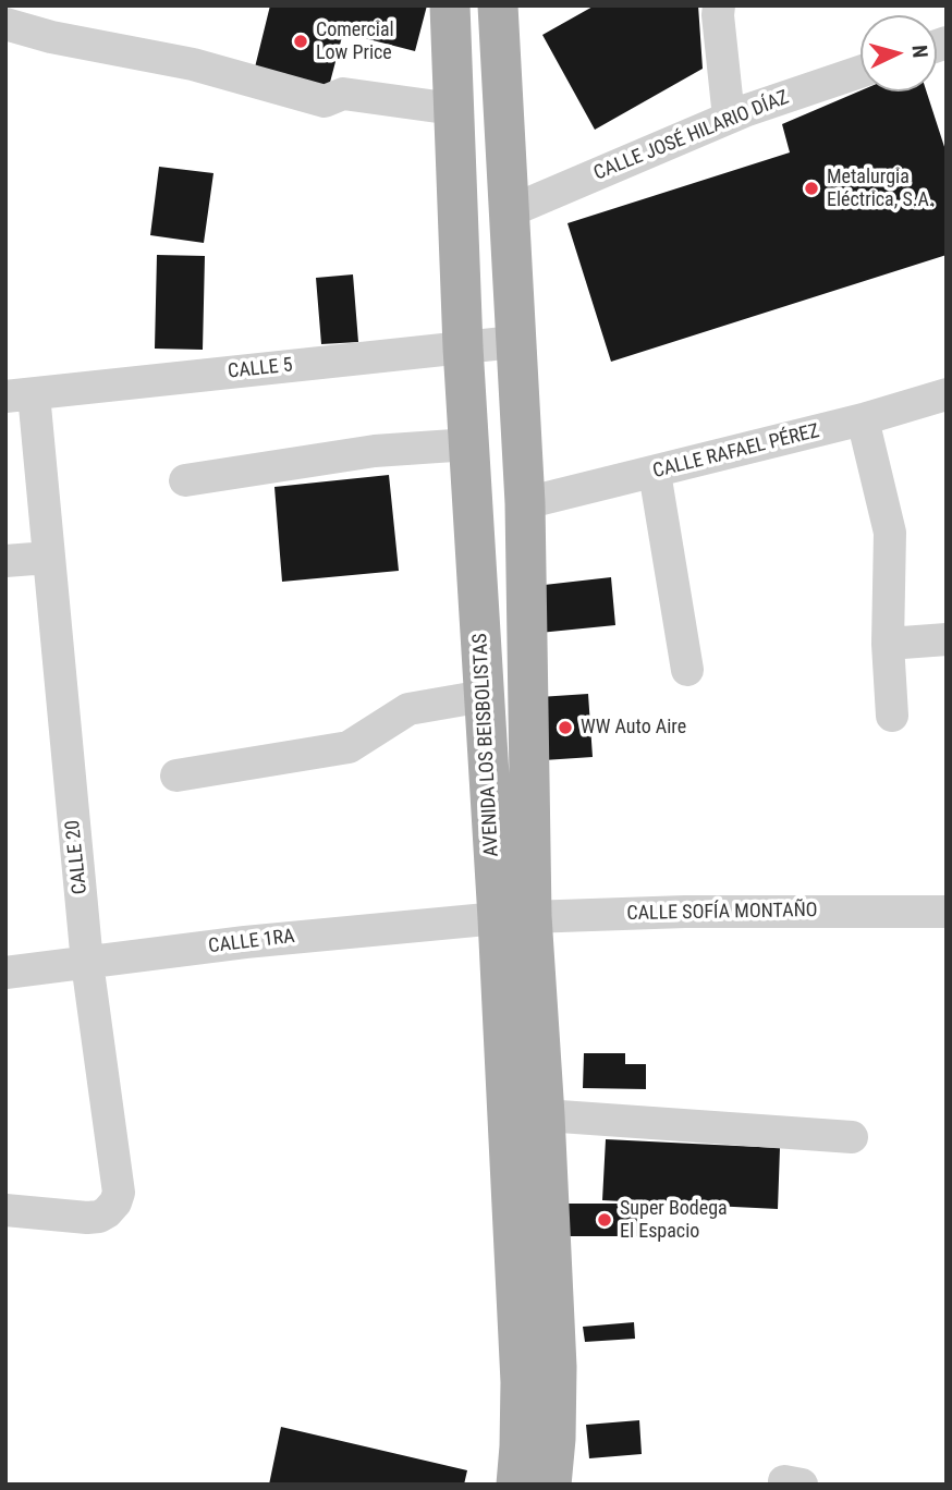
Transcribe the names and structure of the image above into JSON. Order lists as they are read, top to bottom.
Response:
{
  "streets": {
    "main road": ["AVENIDA LOS BEISBOLISTAS"],
    "street": [
      "CALLE JOSÉ HILARIO DÍAZ",
      "CALLE 5",
      "CALLE RAFAEL PÉREZ",
      "CALLE 20",
      "CALLE SOFÍA MONTAÑO",
      "CALLE 1RA"
    ]
  },
  "crossings": [
    ["CALLE JOSÉ HILARIO DÍAZ", "AVENIDA LOS BEISBOLISTAS"],
    ["CALLE 5", "AVENIDA LOS BEISBOLISTAS"],
    ["CALLE 5", "CALLE 20"],
    ["CALLE RAFAEL PÉREZ", "AVENIDA LOS BEISBOLISTAS"],
    ["AVENIDA LOS BEISBOLISTAS", "CALLE SOFÍA MONTAÑO"],
    ["AVENIDA LOS BEISBOLISTAS", "CALLE 1RA"],
    ["CALLE 20", "CALLE 1RA"],
    ["CALLE SOFÍA MONTAÑO", "CALLE 1RA"]
  ],
  "places": [
    "Comercial Low Price",
    "Metalurgia Eléctrica, S.A.",
    "WW Auto Aire",
    "Super Bodega El Espacio"
  ],
  "north": "right"
}
